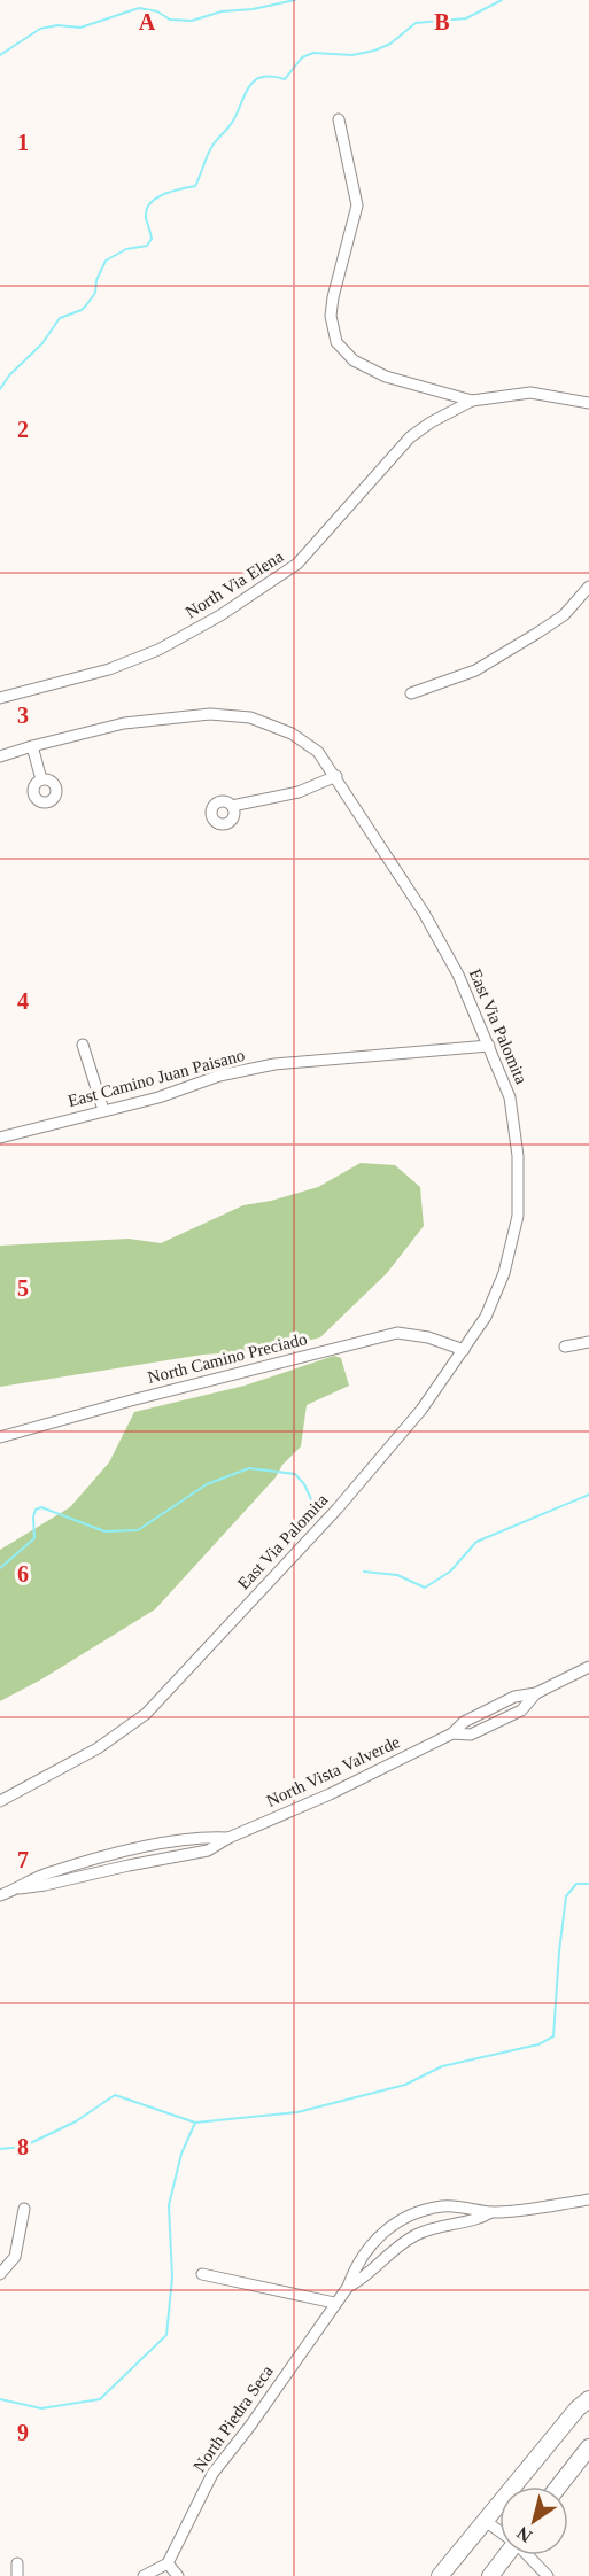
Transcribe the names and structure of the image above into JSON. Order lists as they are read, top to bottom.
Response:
{
  "streets": {
    "street": [
      "North Via Elena",
      "East Via Palomita",
      "East Camino Juan Paisano",
      "North Camino Preciado",
      "North Vista Valverde",
      "North Piedra Seca"
    ]
  },
  "crossings": [
    ["East Via Palomita", "East Camino Juan Paisano"],
    ["East Via Palomita", "North Camino Preciado"]
  ],
  "north": "bottom left",
  "grid": {
    "columns": ["A", "B"],
    "rows": [
      "1",
      "2",
      "3",
      "4",
      "5",
      "6",
      "7",
      "8",
      "9"
    ]
  }
}
